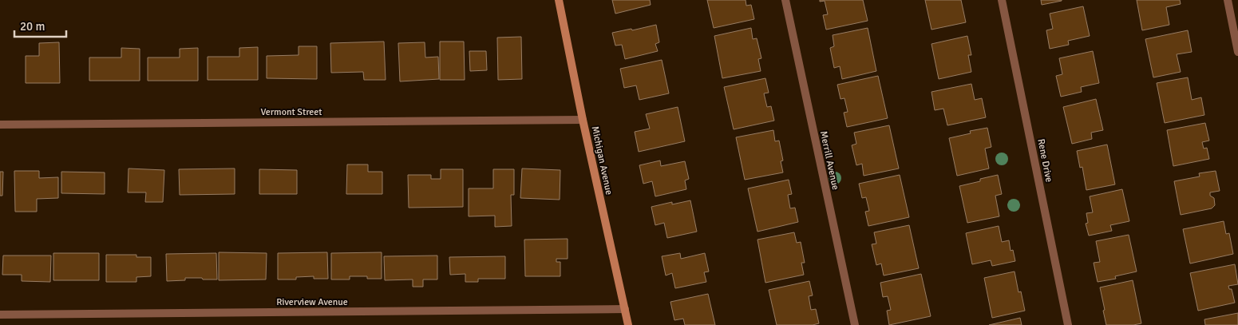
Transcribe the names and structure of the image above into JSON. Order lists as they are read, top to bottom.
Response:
{
  "streets": {
    "street": [
      "Vermont Street",
      "Michigan Avenue",
      "Merrill Avenue",
      "Rene Drive",
      "Riverview Avenue"
    ]
  },
  "crossings": [
    ["Vermont Street", "Michigan Avenue"],
    ["Michigan Avenue", "Riverview Avenue"]
  ],
  "scale_bar": "20 m"
}
